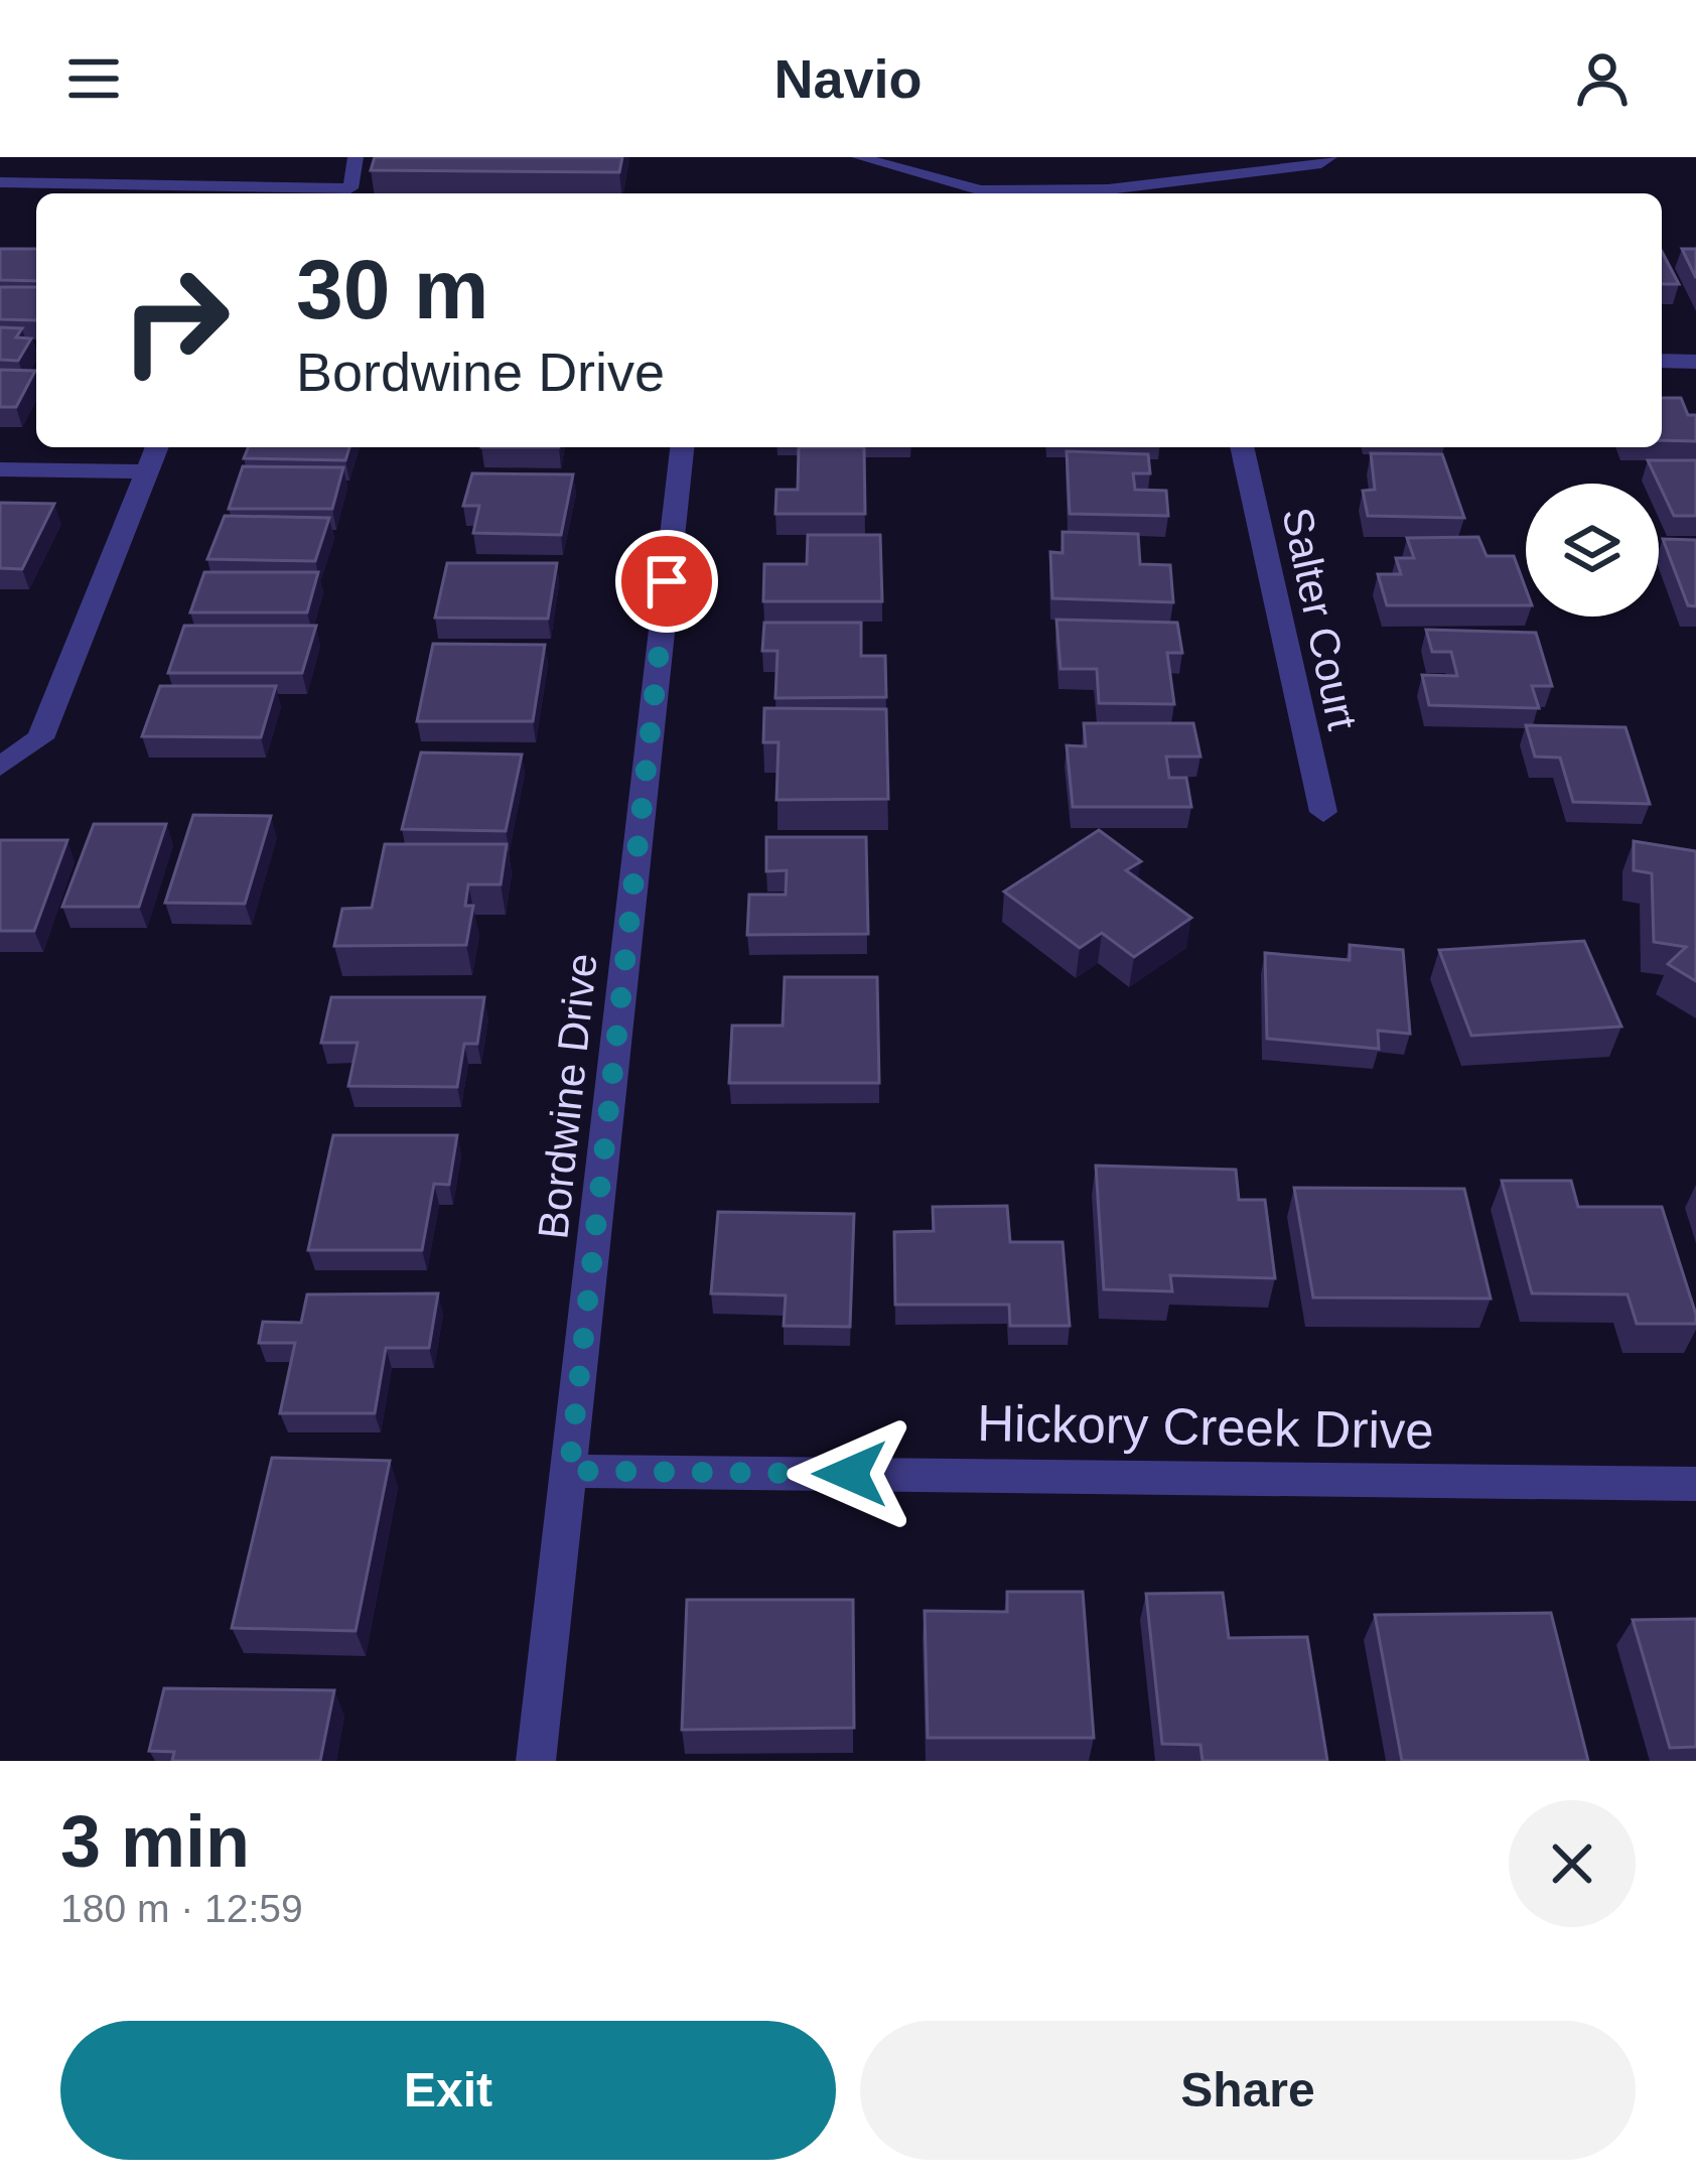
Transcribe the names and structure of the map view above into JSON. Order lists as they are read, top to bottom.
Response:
{
  "streets": {
    "street": ["Salter Court", "Bordwine Drive", "Hickory Creek Drive"]
  },
  "crossings": [
    ["Bordwine Drive", "Hickory Creek Drive"]
  ],
  "page": {
    "header": "Navio",
    "turn": ["30 m", "Bordwine Drive"],
    "heading": ["3 min", "180 m · 12:59"],
    "buttons": ["Exit", "Share"]
  }
}
